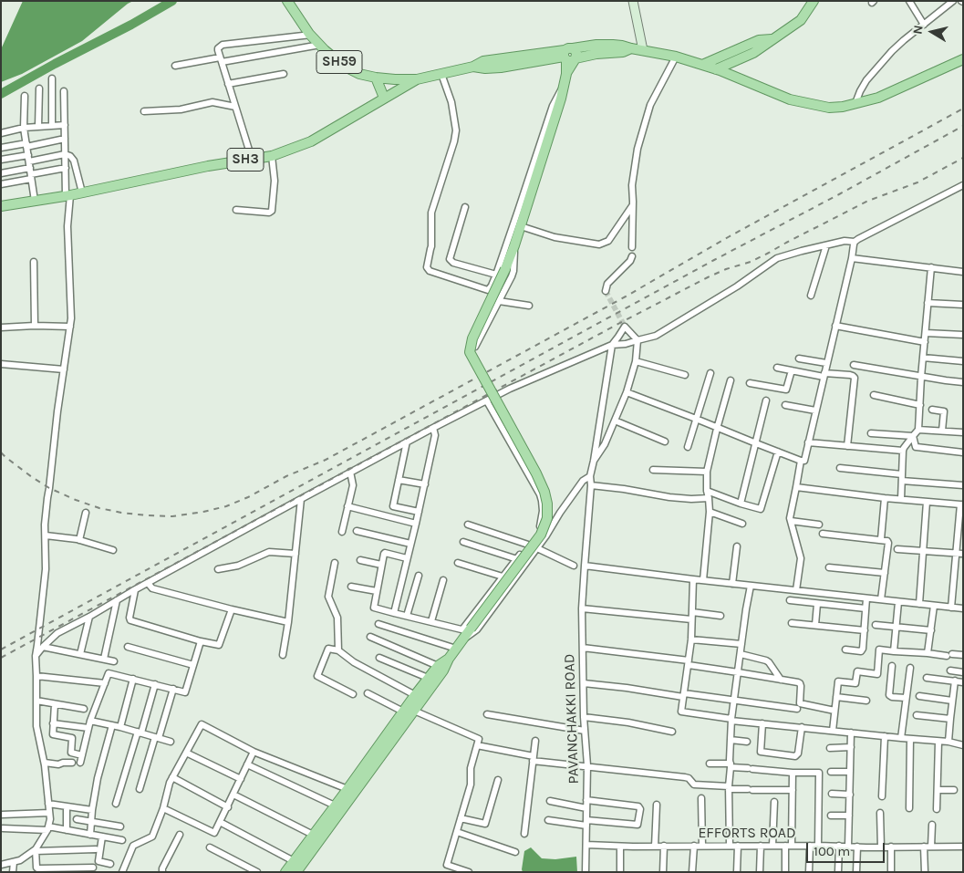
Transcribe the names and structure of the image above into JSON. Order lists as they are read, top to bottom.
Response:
{
  "streets": {
    "main road": ["SH59", "SH3"],
    "street": ["PAVANCHAKKI ROAD", "EFFORTS ROAD"]
  },
  "crossings": [
    ["SH59", "SH3"],
    ["PAVANCHAKKI ROAD", "EFFORTS ROAD"]
  ],
  "scale_bar": "100 m",
  "north": "left"
}
